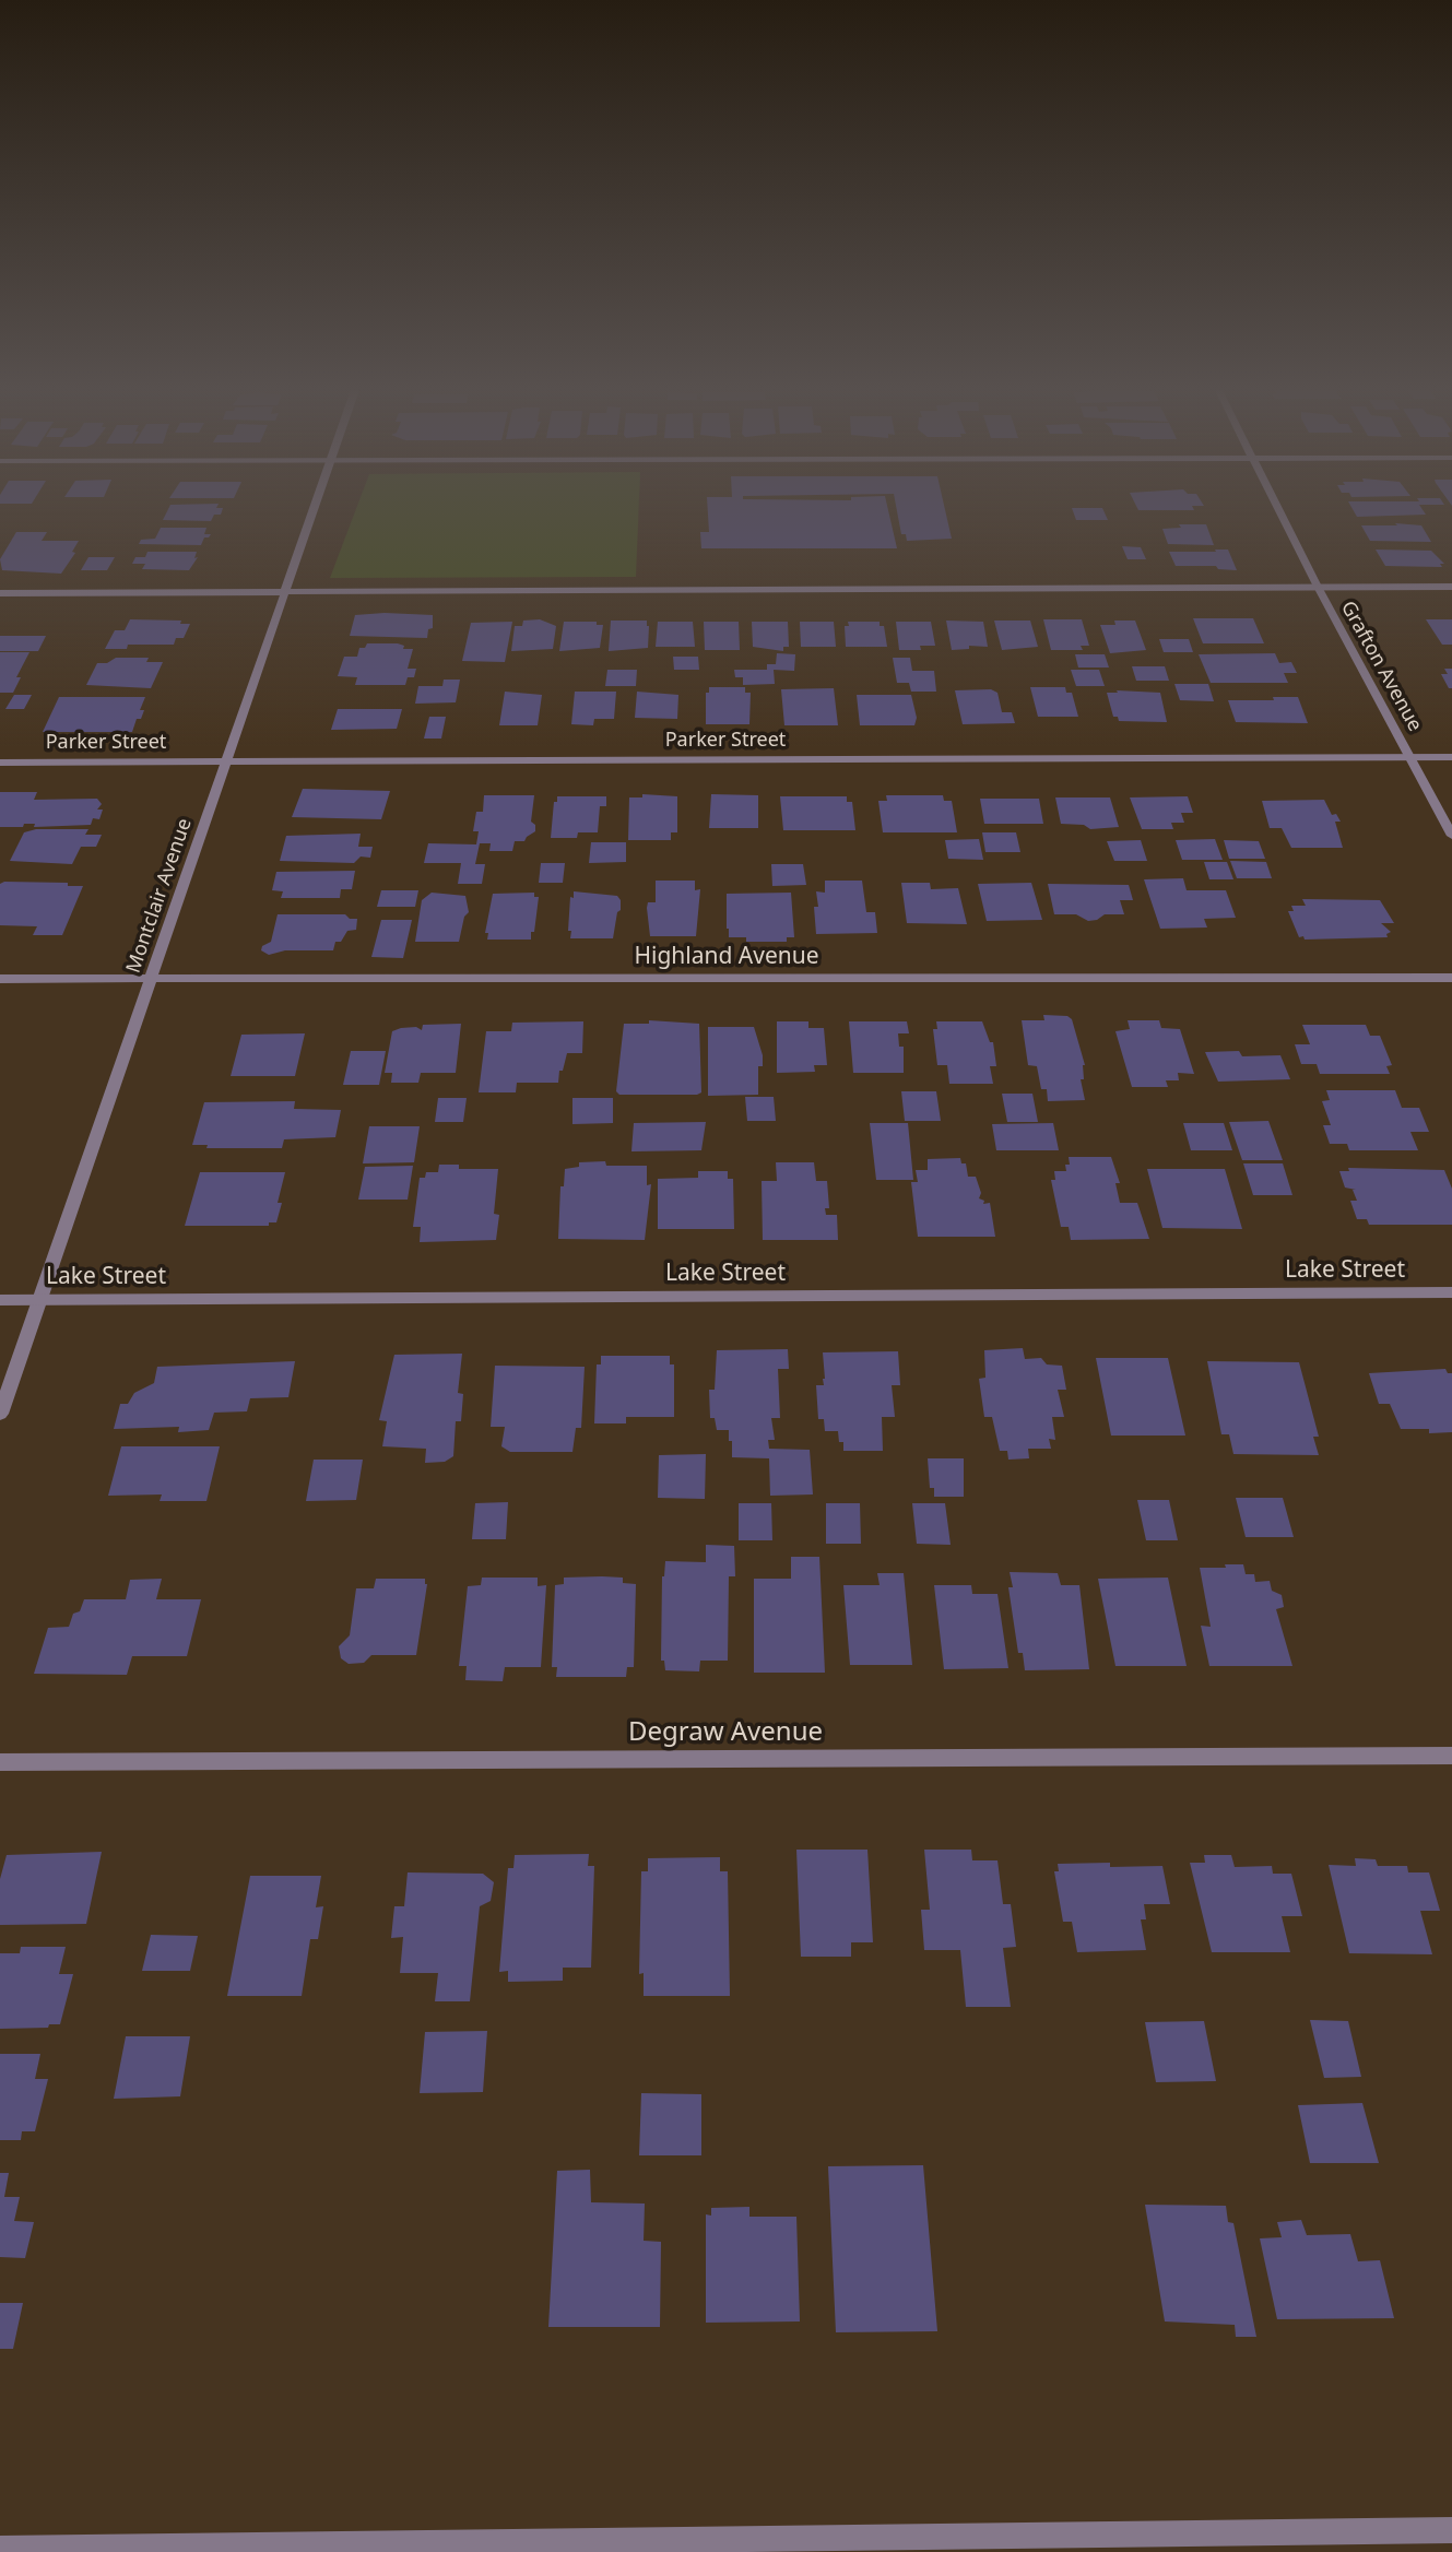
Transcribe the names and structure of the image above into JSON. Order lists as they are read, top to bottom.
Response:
{
  "streets": {
    "street": [
      "Grafton Avenue",
      "Parker Street",
      "Montclair Avenue",
      "Highland Avenue",
      "Lake Street",
      "Degraw Avenue"
    ]
  },
  "crossings": [
    ["Grafton Avenue", "Parker Street"],
    ["Parker Street", "Montclair Avenue"],
    ["Montclair Avenue", "Highland Avenue"],
    ["Montclair Avenue", "Lake Street"]
  ]
}
